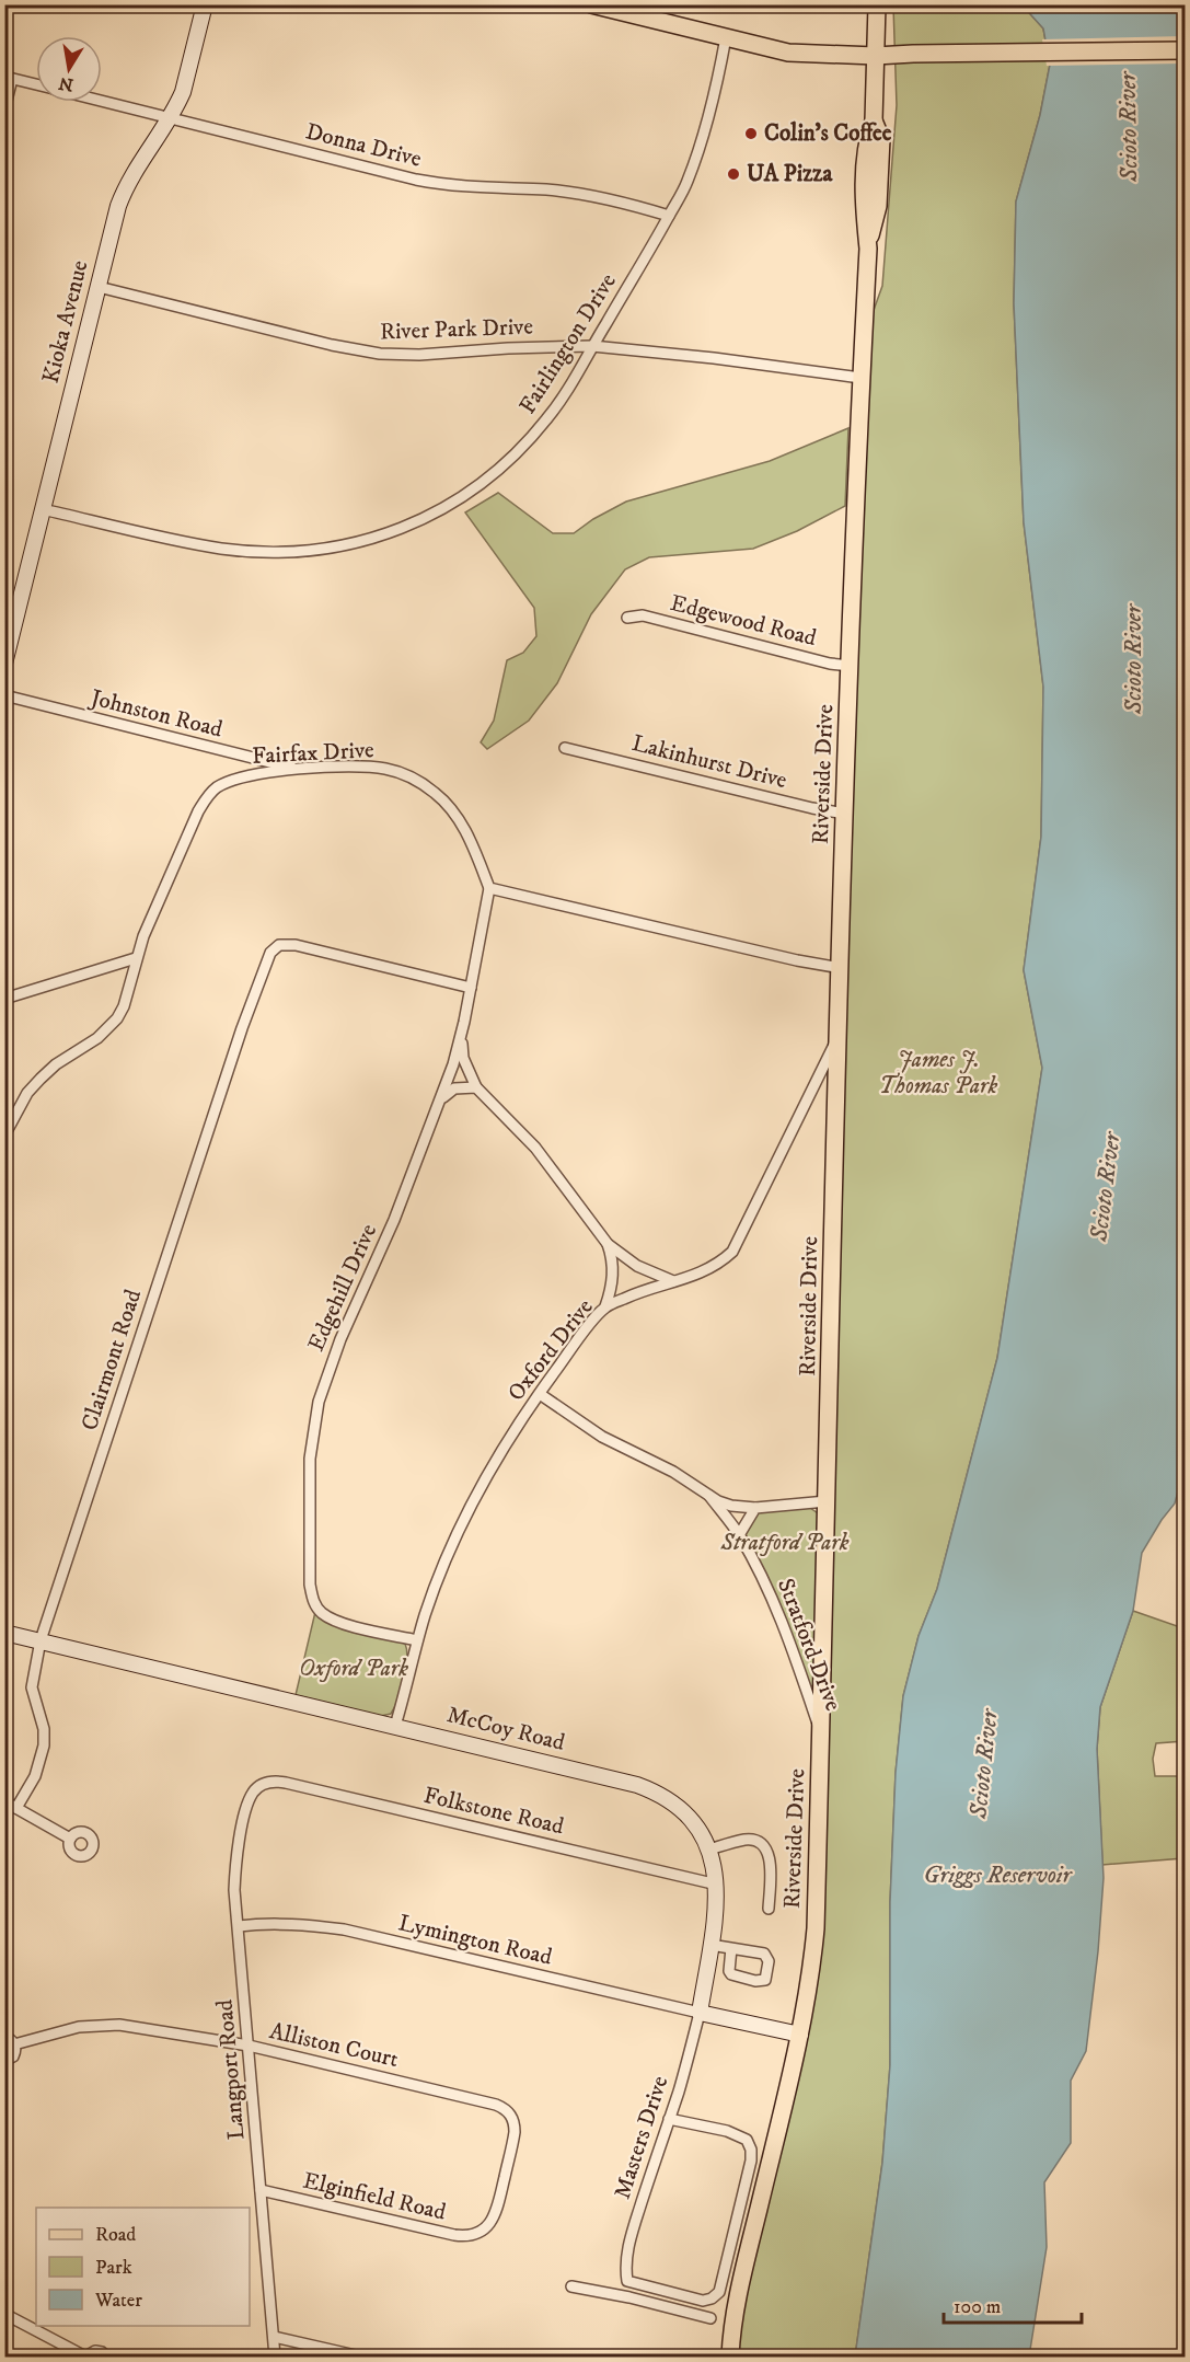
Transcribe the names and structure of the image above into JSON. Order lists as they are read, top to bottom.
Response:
{
  "streets": {
    "main road": ["Kioka Avenue", "Riverside Drive", "McCoy Road"],
    "street": [
      "Donna Drive",
      "River Park Drive",
      "Fairlington Drive",
      "Edgewood Road",
      "Johnston Road",
      "Fairfax Drive",
      "Lakinhurst Drive",
      "Edgehill Drive",
      "Oxford Drive",
      "Clairmont Road",
      "Stratford Drive",
      "Folkstone Road",
      "Lymington Road",
      "Alliston Court",
      "Langport Road",
      "Masters Drive",
      "Elginfield Road"
    ]
  },
  "crossings": [
    ["Donna Drive", "Kioka Avenue"],
    ["Donna Drive", "Fairlington Drive"],
    ["Kioka Avenue", "River Park Drive"],
    ["Kioka Avenue", "Fairlington Drive"],
    ["River Park Drive", "Fairlington Drive"],
    ["River Park Drive", "Riverside Drive"],
    ["Edgewood Road", "Riverside Drive"],
    ["Johnston Road", "Fairfax Drive"],
    ["Fairfax Drive", "Edgehill Drive"],
    ["Lakinhurst Drive", "Riverside Drive"],
    ["Riverside Drive", "Oxford Drive"],
    ["Riverside Drive", "Stratford Drive"],
    ["Edgehill Drive", "Oxford Drive"],
    ["Edgehill Drive", "Clairmont Road"],
    ["Oxford Drive", "Stratford Drive"],
    ["Oxford Drive", "McCoy Road"],
    ["Clairmont Road", "McCoy Road"],
    ["McCoy Road", "Folkstone Road"],
    ["McCoy Road", "Lymington Road"],
    ["McCoy Road", "Masters Drive"],
    ["Folkstone Road", "Langport Road"],
    ["Lymington Road", "Langport Road"],
    ["Lymington Road", "Masters Drive"],
    ["Alliston Court", "Langport Road"],
    ["Alliston Court", "Elginfield Road"],
    ["Langport Road", "Elginfield Road"]
  ],
  "water": ["Scioto River", "Griggs Reservoir"],
  "parks": ["James J. Thomas Park", "Stratford Park", "Oxford Park"],
  "places": ["Colin's Coffee", "UA Pizza"],
  "legend": ["Road", "Park", "Water"],
  "scale_bar": "100 m",
  "north": "bottom"
}
